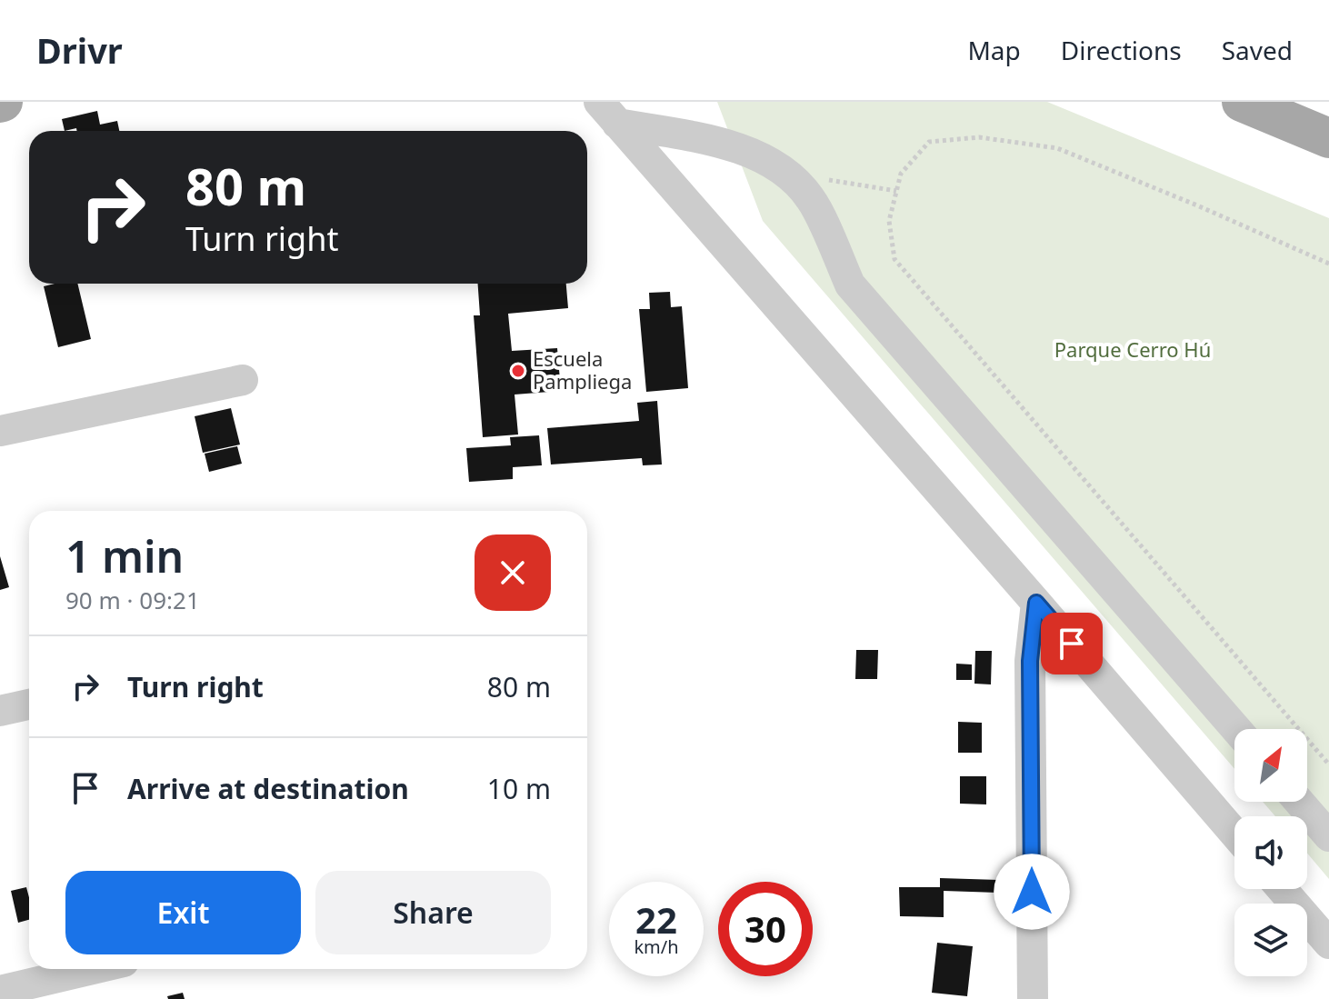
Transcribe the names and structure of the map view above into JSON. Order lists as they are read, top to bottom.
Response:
{
  "parks": ["Parque Cerro Hú"],
  "places": ["Escuela Pampliega"],
  "north": "top right",
  "page": {
    "header": "Drivr",
    "nav": ["Map", "Directions", "Saved"],
    "turn": ["80 m", "Turn right"],
    "heading": ["1 min", "90 m · 09:21"],
    "list": [
      {
        "name": "Turn right",
        "value": "80 m"
      },
      {
        "name": "Arrive at destination",
        "value": "10 m"
      }
    ],
    "buttons": ["Exit", "Share"],
    "speed": "22 km/h",
    "limit": "30"
  }
}
